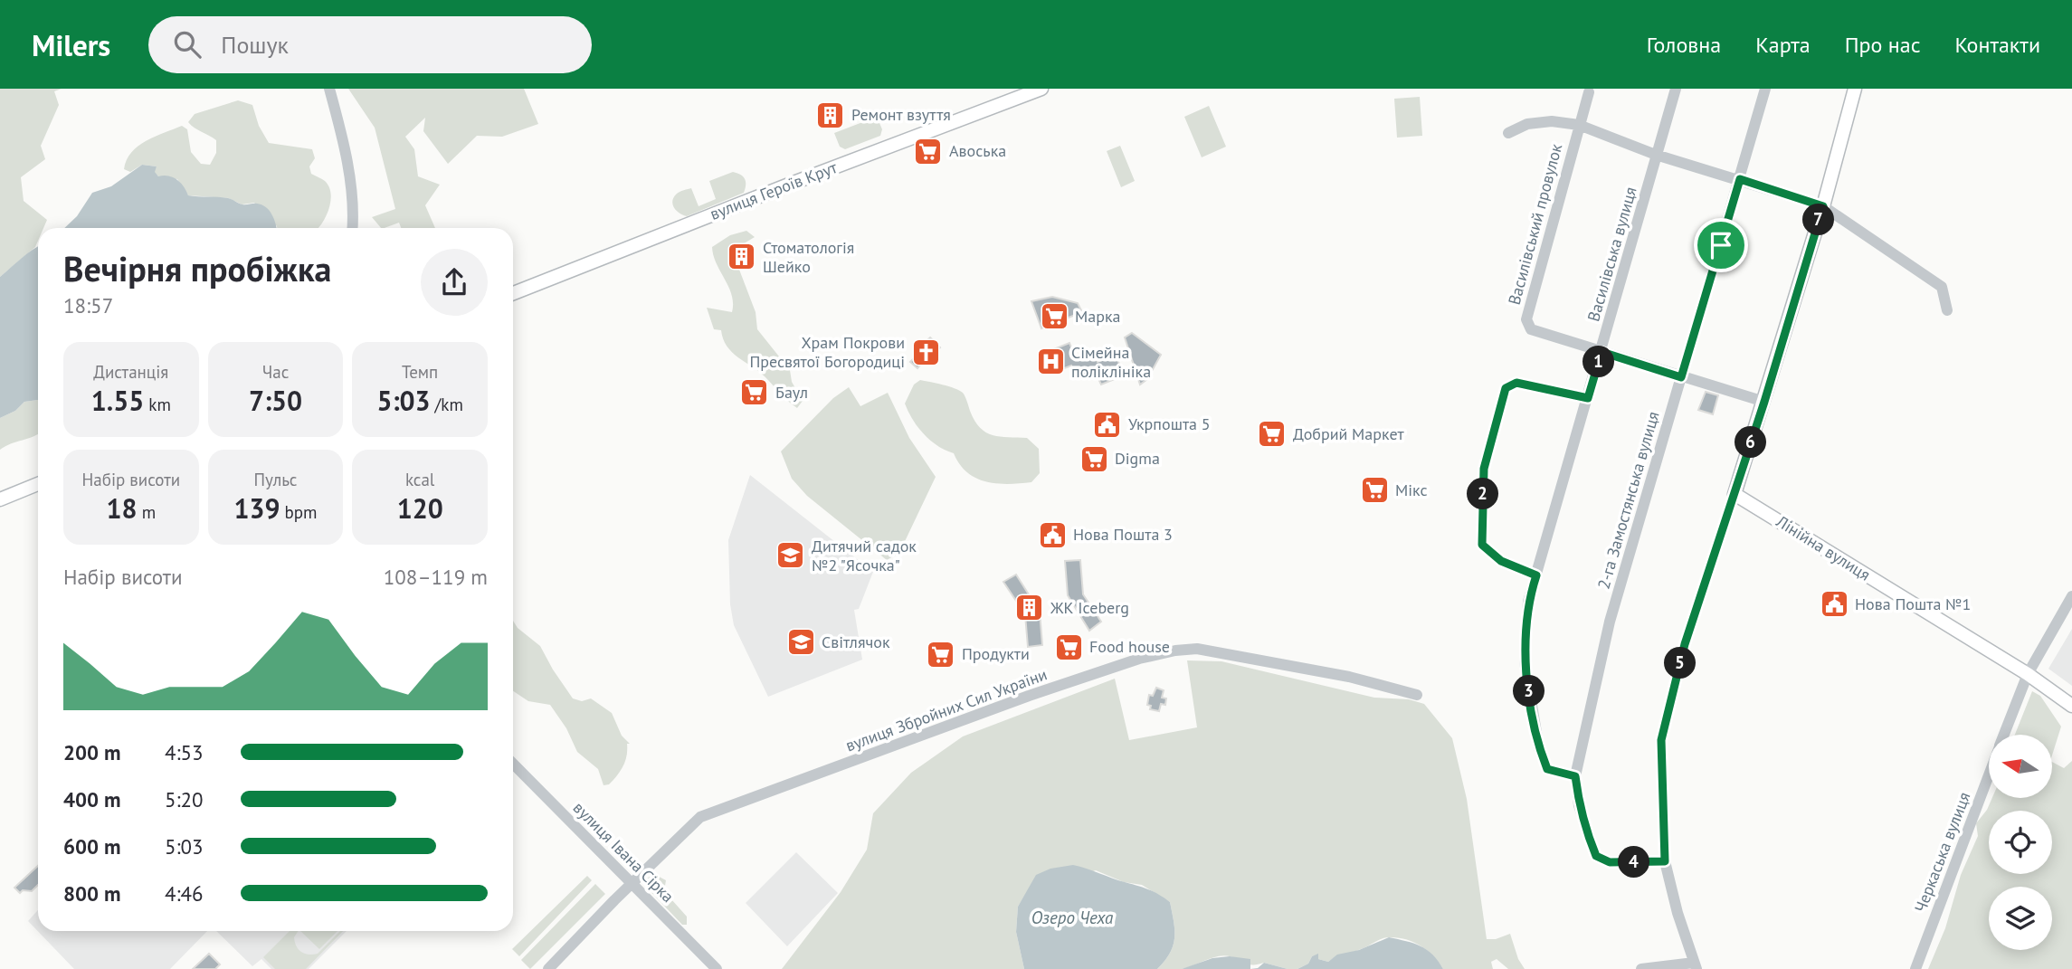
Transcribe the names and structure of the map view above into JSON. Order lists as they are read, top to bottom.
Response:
{
  "streets": {
    "main road": ["вулиця Героїв Крут", "Лінійна вулиця"],
    "street": [
      "Василівський провулок",
      "Василівська вулиця",
      "2-га Замостянська вулиця",
      "вулиця Збройних Сил України",
      "вулиця Івана Сірка",
      "Черкаська вулиця"
    ]
  },
  "crossings": [
    ["Василівський провулок", "Василівська вулиця"],
    ["Василівський провулок", "2-га Замостянська вулиця"],
    ["Василівська вулиця", "2-га Замостянська вулиця"],
    ["Лінійна вулиця", "Черкаська вулиця"],
    ["вулиця Збройних Сил України", "вулиця Івана Сірка"]
  ],
  "water": ["Озеро Чеха"],
  "places": {
    "building": ["Ремонт взуття", "Стоматологія Шейко", "ЖК Iceberg"],
    "supermarket": [
      "Авоська",
      "Марка",
      "Баул",
      "Добрий Маркет",
      "Digma",
      "Мікс",
      "Food house",
      "Продукти"
    ],
    "church": ["Храм Покрови Пресвятої Богородиці"],
    "hospital": ["Сімейна поліклініка"],
    "public building": ["Укрпошта 5", "Нова Пошта 3", "Нова Пошта №1"],
    "school or university": ["Дитячий садок №2 \"Ясочка\"", "Світлячок"]
  },
  "north": "left",
  "page": {
    "header": "Milers",
    "search": "Пошук",
    "nav": [
      "Головна",
      "Карта",
      "Про нас",
      "Контакти"
    ],
    "pins": [
      "7",
      "1",
      "6",
      "2",
      "5",
      "3",
      "4"
    ],
    "heading": ["Вечірня пробіжка", "18:57"],
    "stats": [
      ["Дистанція", "1.55 km"],
      ["Час", "7:50"],
      ["Темп", "5:03 /km"],
      ["Набір висоти", "18 m"],
      ["Пульс", "139 bpm"],
      ["kcal", "120"]
    ],
    "chart": ["Набір висоти", "108–119 m"],
    "list": [
      {
        "name": "200 m",
        "note": "4:53"
      },
      {
        "name": "400 m",
        "note": "5:20"
      },
      {
        "name": "600 m",
        "note": "5:03"
      },
      {
        "name": "800 m",
        "note": "4:46"
      }
    ]
  }
}
